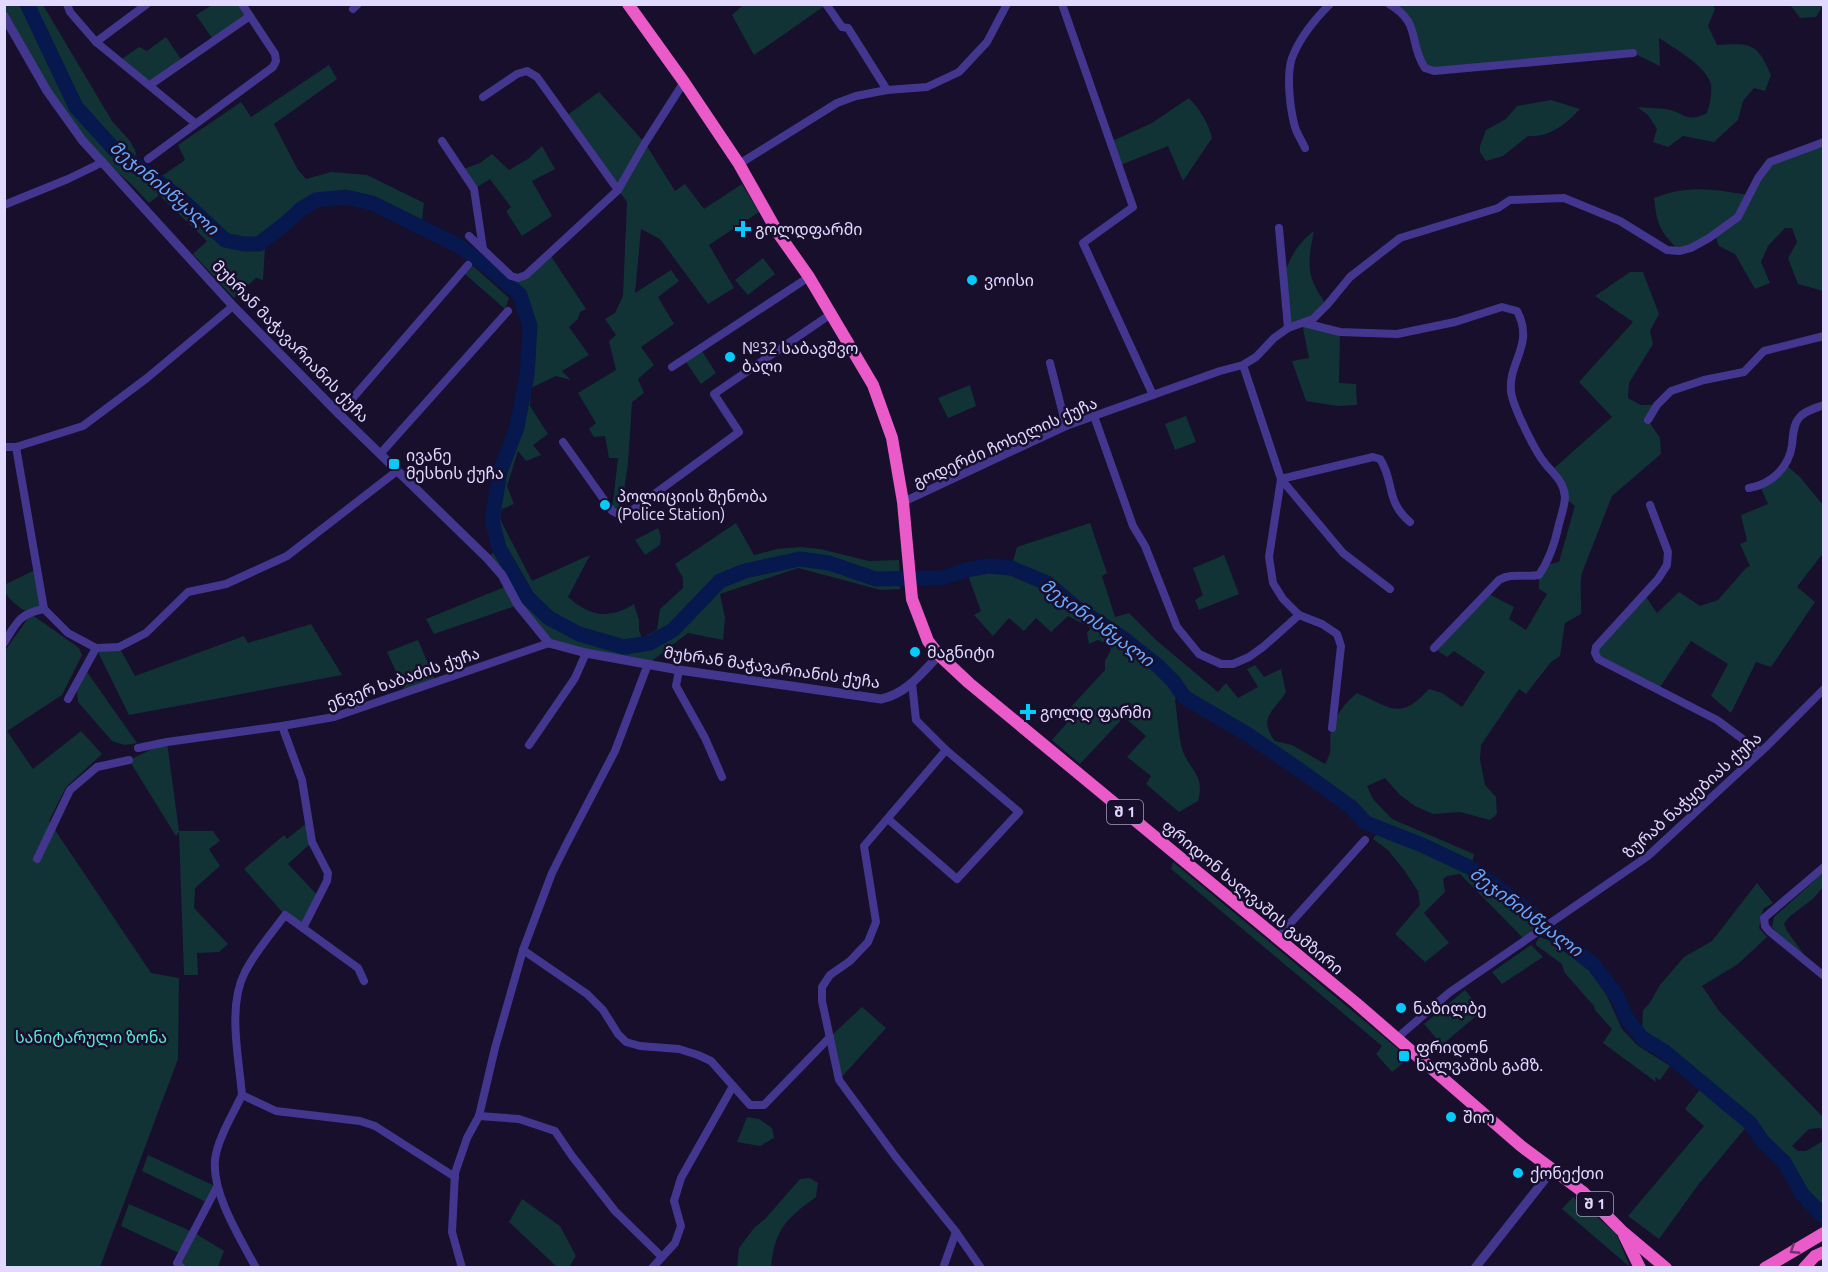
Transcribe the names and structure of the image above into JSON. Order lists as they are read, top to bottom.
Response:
{
  "streets": {
    "highway": ["შ 1", "ფრიდონ ხალვაშის გამზირი"],
    "street": [
      "მუხრან მაჭავარიანის ქუჩა",
      "გოდერძი ჩოხელის ქუჩა",
      "ენვერ ხაბაძის ქუჩა",
      "ზურაბ ნაჭყებიას ქუჩა"
    ]
  },
  "crossings": [
    ["მუხრან მაჭავარიანის ქუჩა", "ენვერ ხაბაძის ქუჩა"],
    ["მუხრან მაჭავარიანის ქუჩა", "ფრიდონ ხალვაშის გამზირი"],
    ["გოდერძი ჩოხელის ქუჩა", "ფრიდონ ხალვაშის გამზირი"],
    ["ზურაბ ნაჭყებიას ქუჩა", "ფრიდონ ხალვაშის გამზირი"]
  ],
  "water": ["მეჯინისწყალი"],
  "parks": ["სანიტარული ზონა"],
  "places": {
    "health": ["გოლდფარმი", "გოლდ ფარმი"],
    "other": [
      "ვოისი",
      "№32 საბავშვო ბაღი",
      "პოლიციის შენობა (Police Station)",
      "მაგნიტი",
      "ნაზილბე",
      "შიო",
      "ქონექთი"
    ],
    "transit": ["ივანე მესხის ქუჩა", "ფრიდონ ხალვაშის გამზ."]
  }
}
